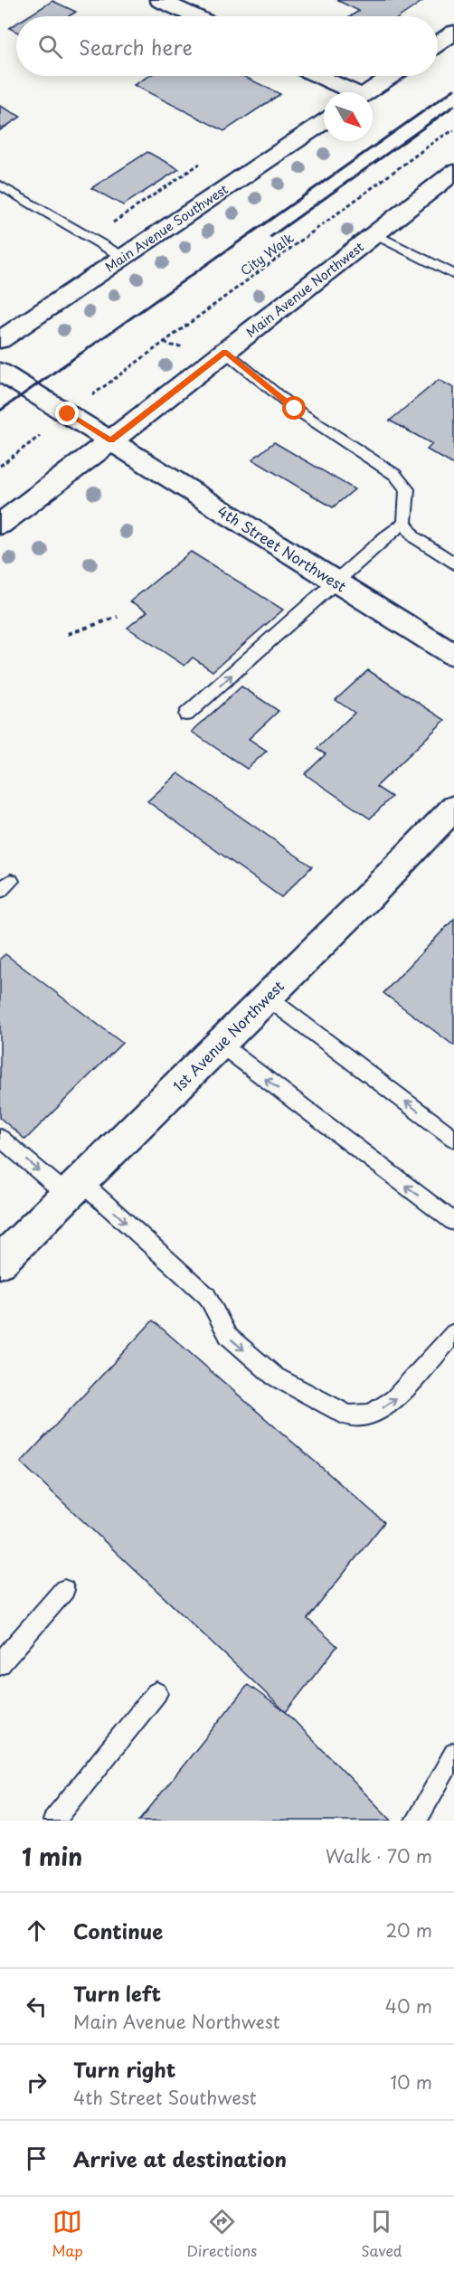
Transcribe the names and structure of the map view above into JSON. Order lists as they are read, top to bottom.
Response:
{
  "streets": {
    "street": [
      "Main Avenue Southwest",
      "Main Avenue Northwest",
      "4th Street Northwest",
      "1st Avenue Northwest"
    ],
    "path": ["City Walk"]
  },
  "crossings": [
    ["Main Avenue Northwest", "4th Street Northwest"]
  ],
  "north": "bottom right",
  "page": {
    "search": "Search here",
    "heading": ["1 min", "Walk · 70 m"],
    "list": [
      ["Continue", "20 m"],
      ["Turn left", "Main Avenue Northwest", "40 m"],
      ["Turn right", "4th Street Southwest", "10 m"],
      "Arrive at destination"
    ],
    "nav": ["Map", "Directions", "Saved"]
  }
}
